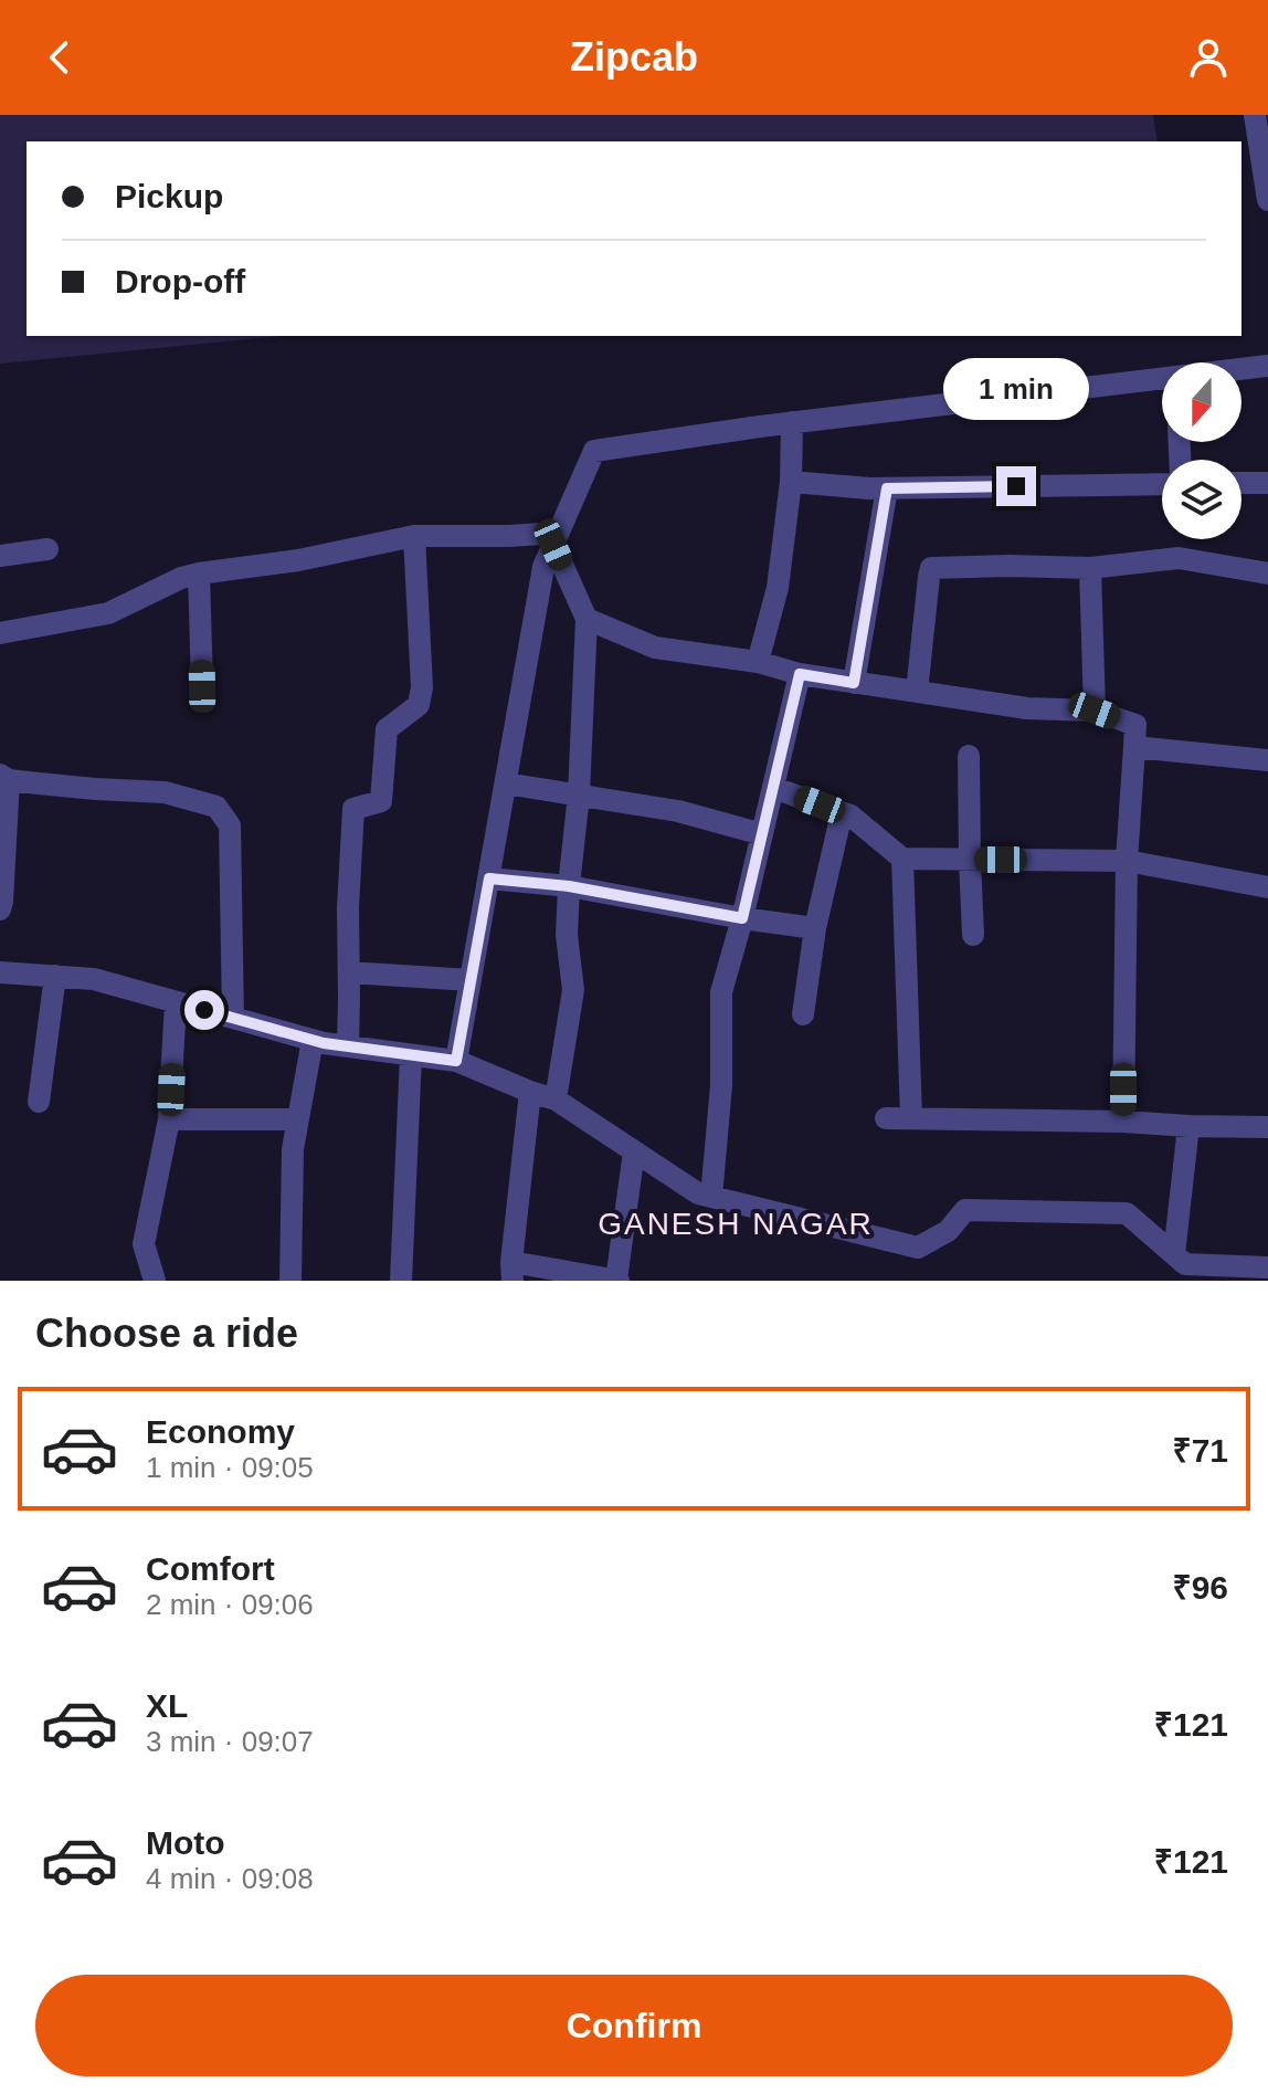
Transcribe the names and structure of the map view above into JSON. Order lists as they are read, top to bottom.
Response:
{
  "districts": ["GANESH NAGAR"],
  "north": "bottom",
  "page": {
    "header": "Zipcab",
    "banner": ["Pickup", "Drop-off"],
    "bubble": "1 min",
    "heading": "Choose a ride",
    "list": [
      {
        "name": "Economy",
        "note": "1 min · 09:05",
        "value": "₹71"
      },
      {
        "name": "Comfort",
        "note": "2 min · 09:06",
        "value": "₹96"
      },
      {
        "name": "XL",
        "note": "3 min · 09:07",
        "value": "₹121"
      },
      {
        "name": "Moto",
        "note": "4 min · 09:08",
        "value": "₹121"
      }
    ],
    "buttons": "Confirm"
  }
}
